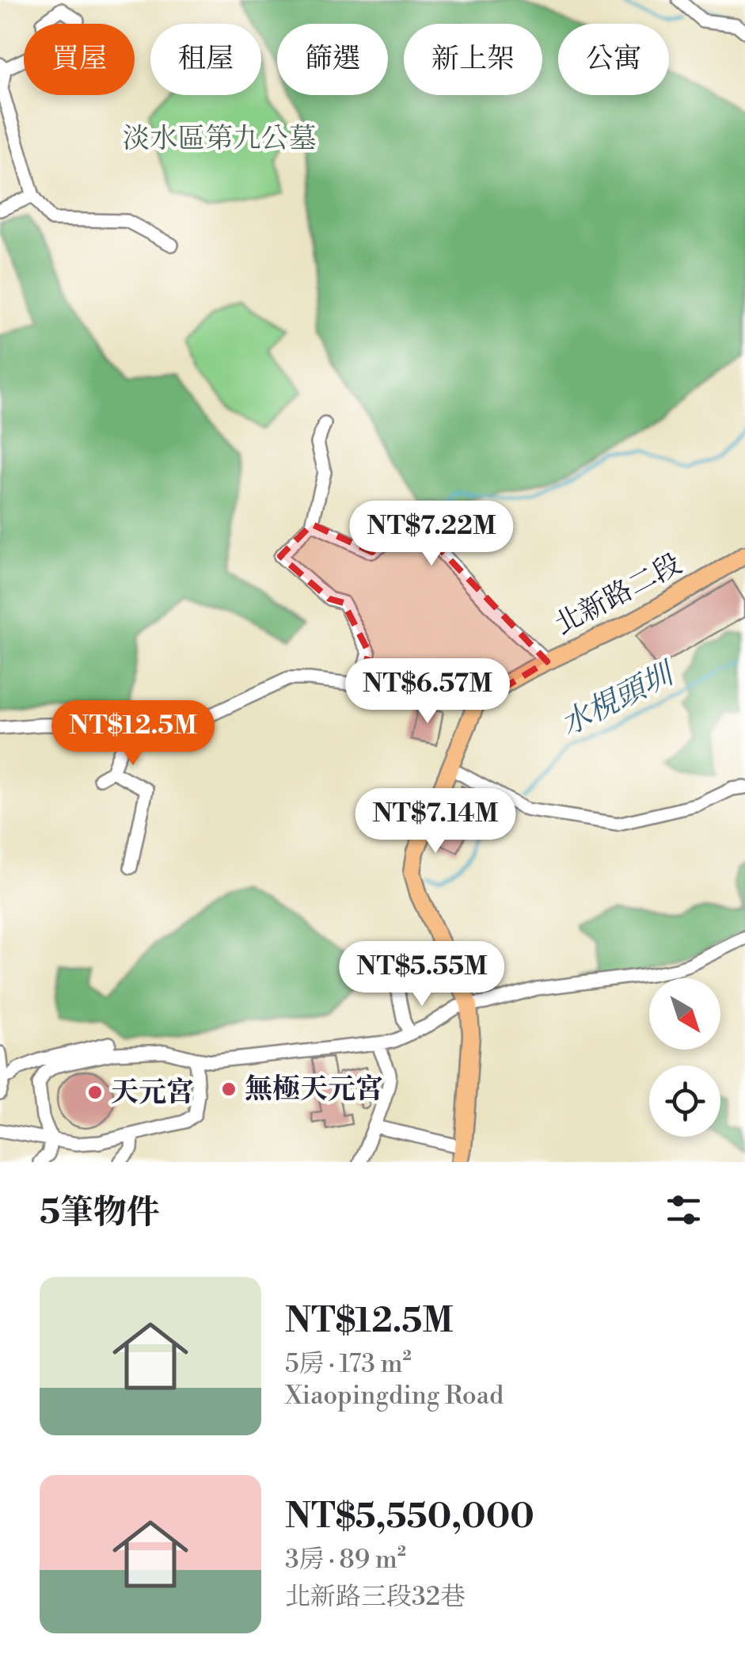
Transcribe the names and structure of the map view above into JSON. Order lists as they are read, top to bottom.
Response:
{
  "streets": {
    "main road": ["北新路二段"]
  },
  "water": ["水梘頭圳"],
  "parks": ["淡水區第九公墓"],
  "places": ["無極天元宮", "天元宮"],
  "north": "bottom right",
  "page": {
    "chip": [
      "買屋",
      "租屋",
      "篩選",
      "新上架",
      "公寓"
    ],
    "price": [
      "NT$7.22M",
      "NT$6.57M",
      "NT$12.5M",
      "NT$7.14M",
      "NT$5.55M"
    ],
    "heading": "5筆物件",
    "list": [
      {
        "name": "NT$12.5M",
        "note": "5房 · 173 m² · Xiaopingding Road"
      },
      {
        "name": "NT$5,550,000",
        "note": "3房 · 89 m² · 北新路三段32巷"
      }
    ]
  }
}
